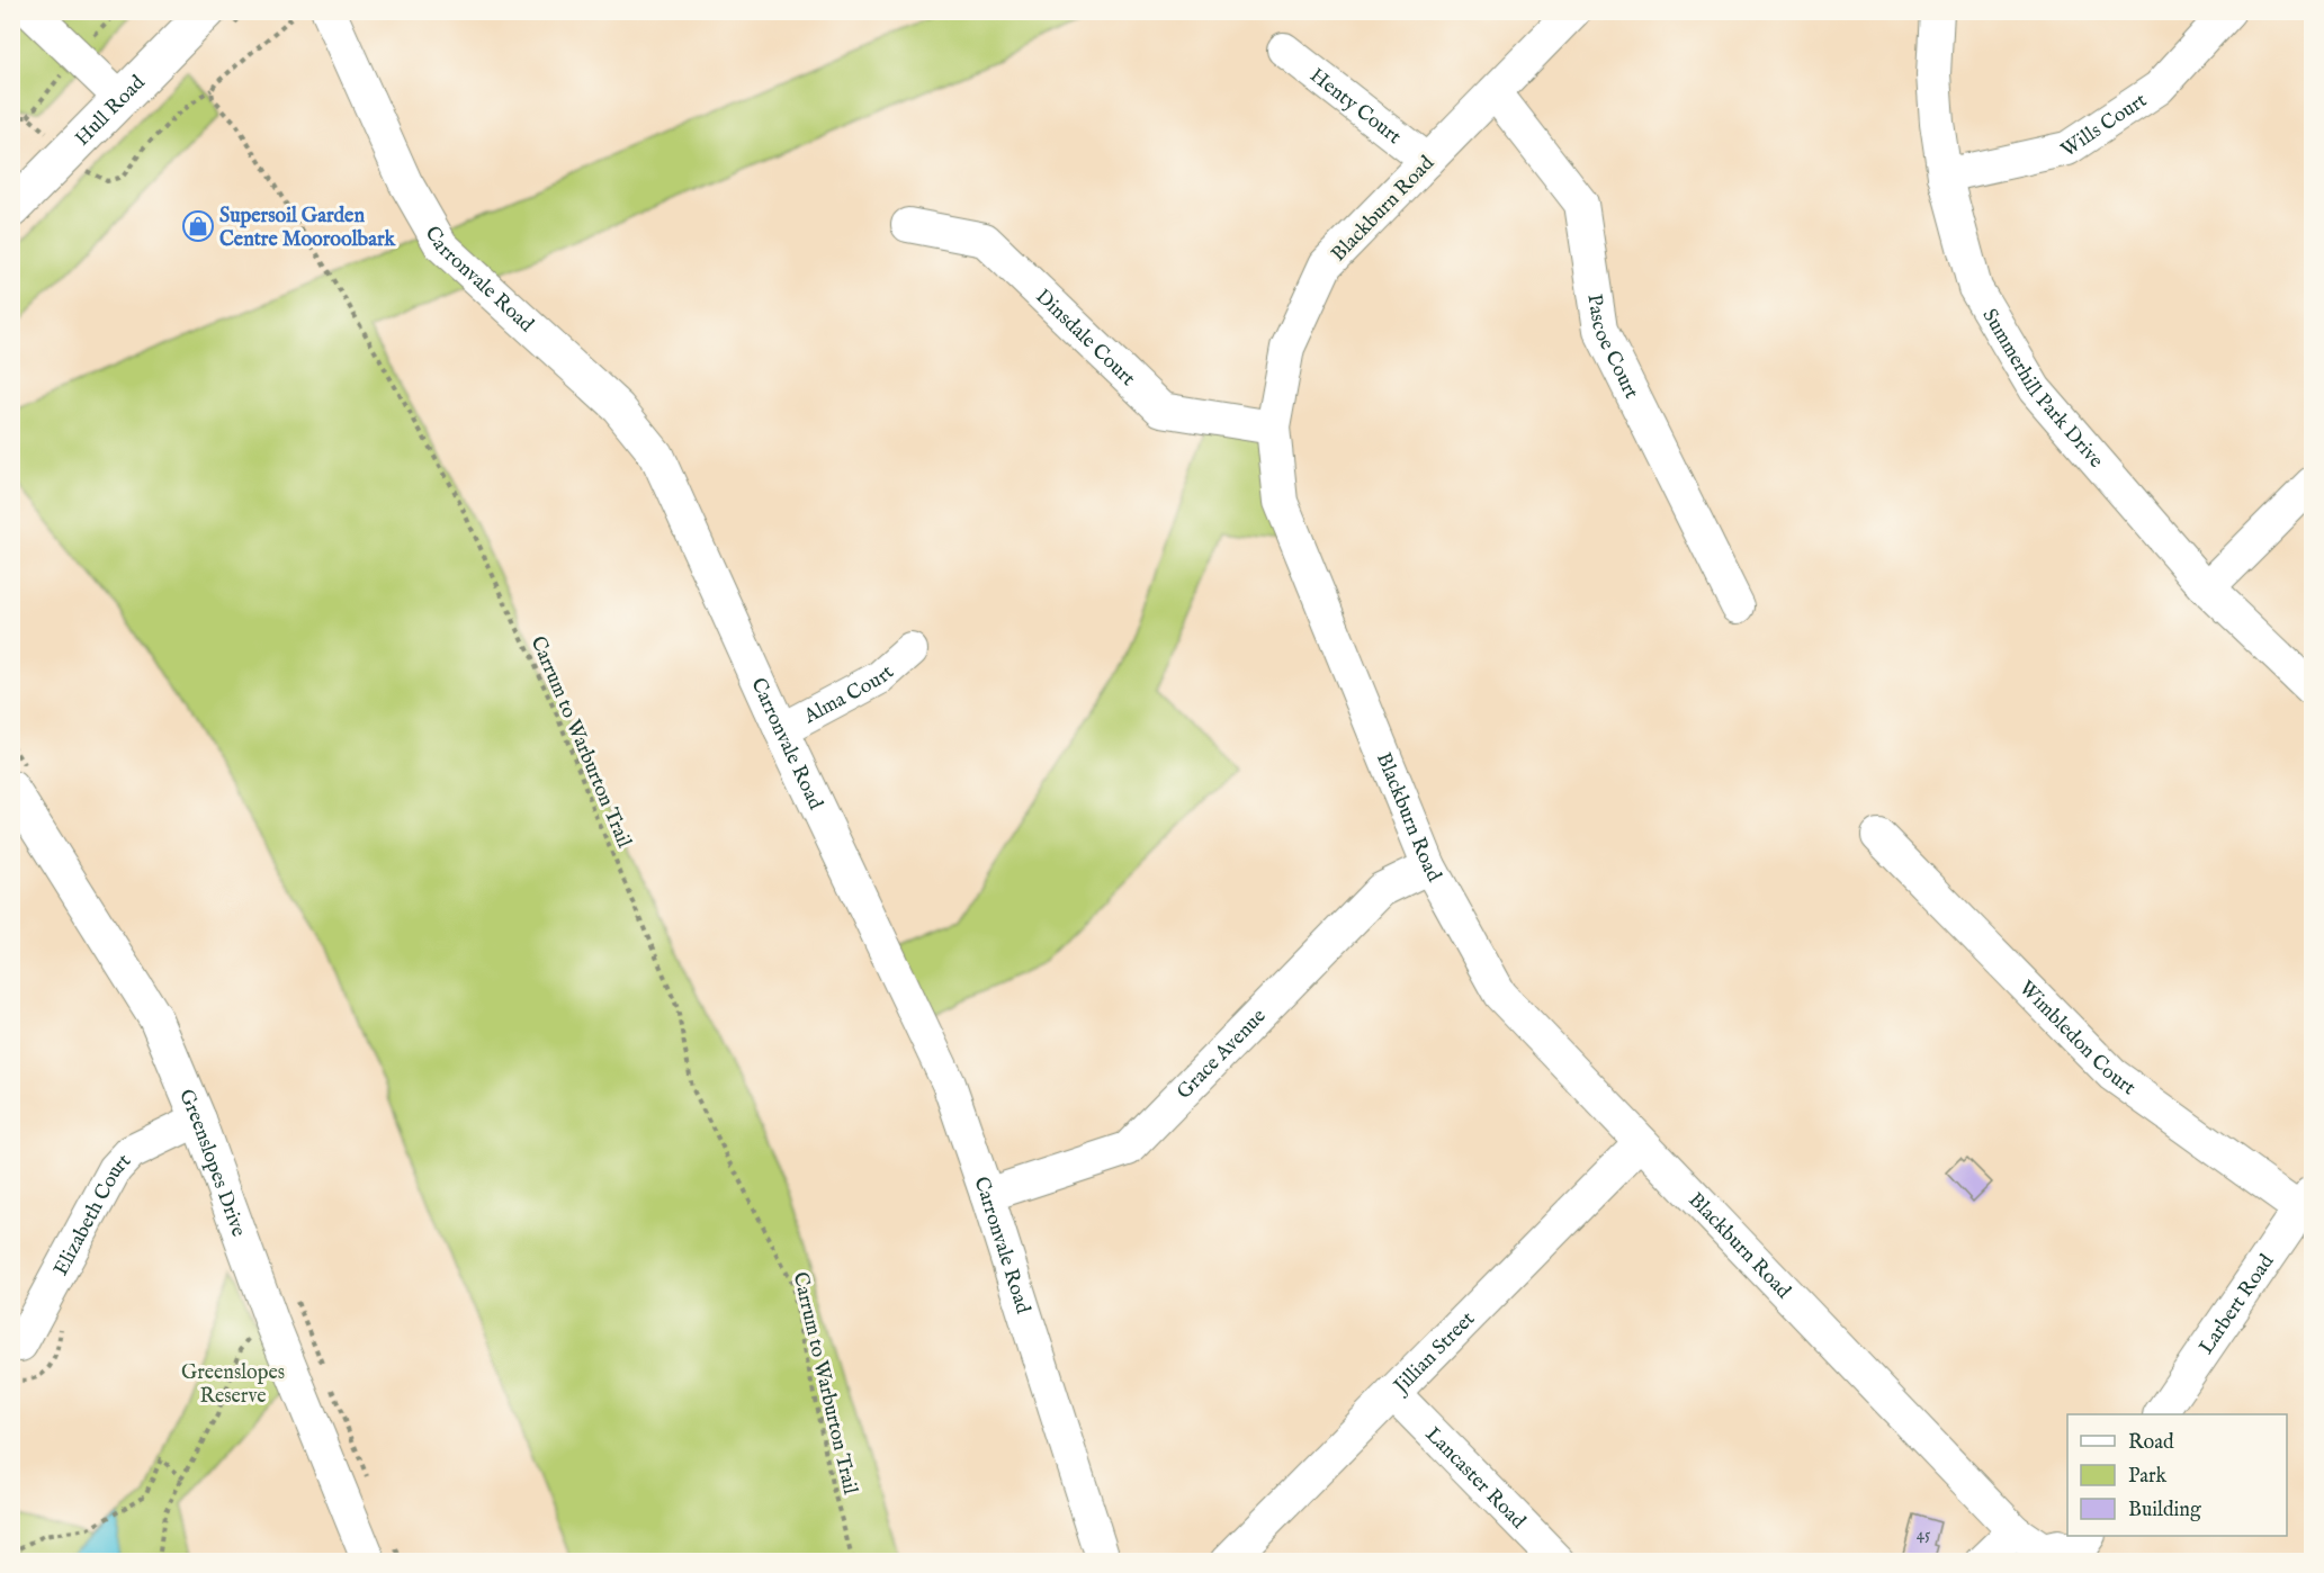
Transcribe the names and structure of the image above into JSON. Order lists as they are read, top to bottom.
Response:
{
  "streets": {
    "main road": ["Hull Road"],
    "street": [
      "Henty Court",
      "Wills Court",
      "Blackburn Road",
      "Carronvale Road",
      "Dinsdale Court",
      "Pascoe Court",
      "Summerhill Park Drive",
      "Alma Court",
      "Wimbledon Court",
      "Grace Avenue",
      "Greenslopes Drive",
      "Elizabeth Court",
      "Larbert Road",
      "Jillian Street",
      "Lancaster Road"
    ],
    "path": ["Carrum to Warburton Trail"]
  },
  "crossings": [
    ["Henty Court", "Blackburn Road"],
    ["Wills Court", "Summerhill Park Drive"],
    ["Blackburn Road", "Dinsdale Court"],
    ["Blackburn Road", "Pascoe Court"],
    ["Blackburn Road", "Grace Avenue"],
    ["Blackburn Road", "Jillian Street"],
    ["Carronvale Road", "Alma Court"],
    ["Carronvale Road", "Grace Avenue"],
    ["Wimbledon Court", "Larbert Road"],
    ["Greenslopes Drive", "Elizabeth Court"],
    ["Jillian Street", "Lancaster Road"]
  ],
  "parks": ["Greenslopes Reserve"],
  "places": {
    "shop": ["Supersoil Garden Centre Mooroolbark"]
  },
  "house_numbers": ["45"],
  "legend": ["Road", "Park", "Building"]
}
